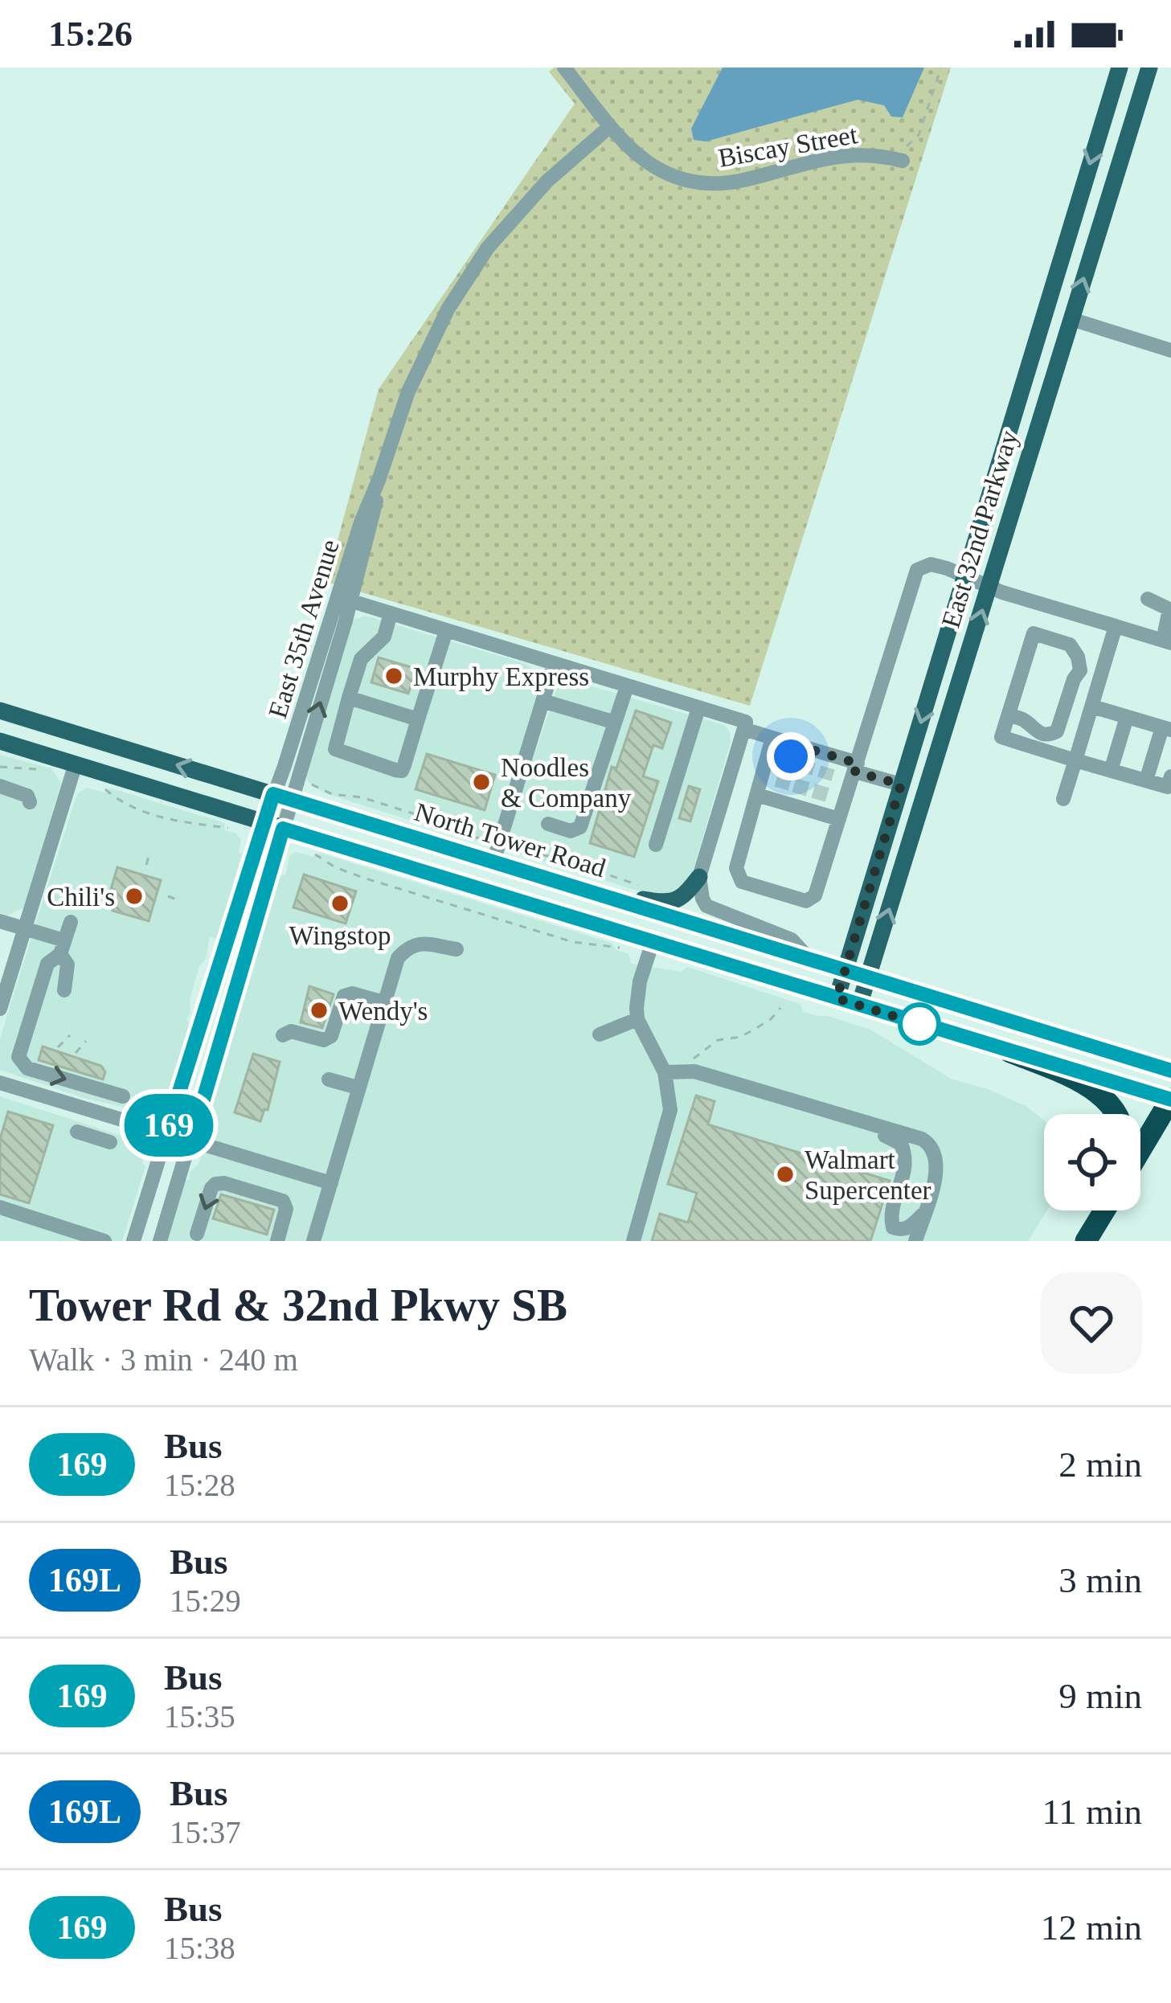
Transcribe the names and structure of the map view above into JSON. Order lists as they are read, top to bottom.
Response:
{
  "streets": {
    "main road": ["East 32nd Parkway", "North Tower Road"],
    "street": ["Biscay Street", "East 35th Avenue"]
  },
  "crossings": [
    ["Biscay Street", "East 35th Avenue"],
    ["East 32nd Parkway", "North Tower Road"],
    ["East 35th Avenue", "North Tower Road"]
  ],
  "places": [
    "Murphy Express",
    "Noodles & Company",
    "Chili's",
    "Wingstop",
    "Wendy's",
    "Walmart Supercenter"
  ],
  "lines": ["bus line 169"],
  "page": {
    "status": "15:26",
    "on_map": "169",
    "heading": ["Tower Rd & 32nd Pkwy SB", "Walk · 3 min · 240 m"],
    "list": [
      {
        "mark": "169",
        "name": "Bus",
        "note": "15:28",
        "value": "2 min"
      },
      {
        "mark": "169L",
        "name": "Bus",
        "note": "15:29",
        "value": "3 min"
      },
      {
        "mark": "169",
        "name": "Bus",
        "note": "15:35",
        "value": "9 min"
      },
      {
        "mark": "169L",
        "name": "Bus",
        "note": "15:37",
        "value": "11 min"
      },
      {
        "mark": "169",
        "name": "Bus",
        "note": "15:38",
        "value": "12 min"
      }
    ]
  }
}
